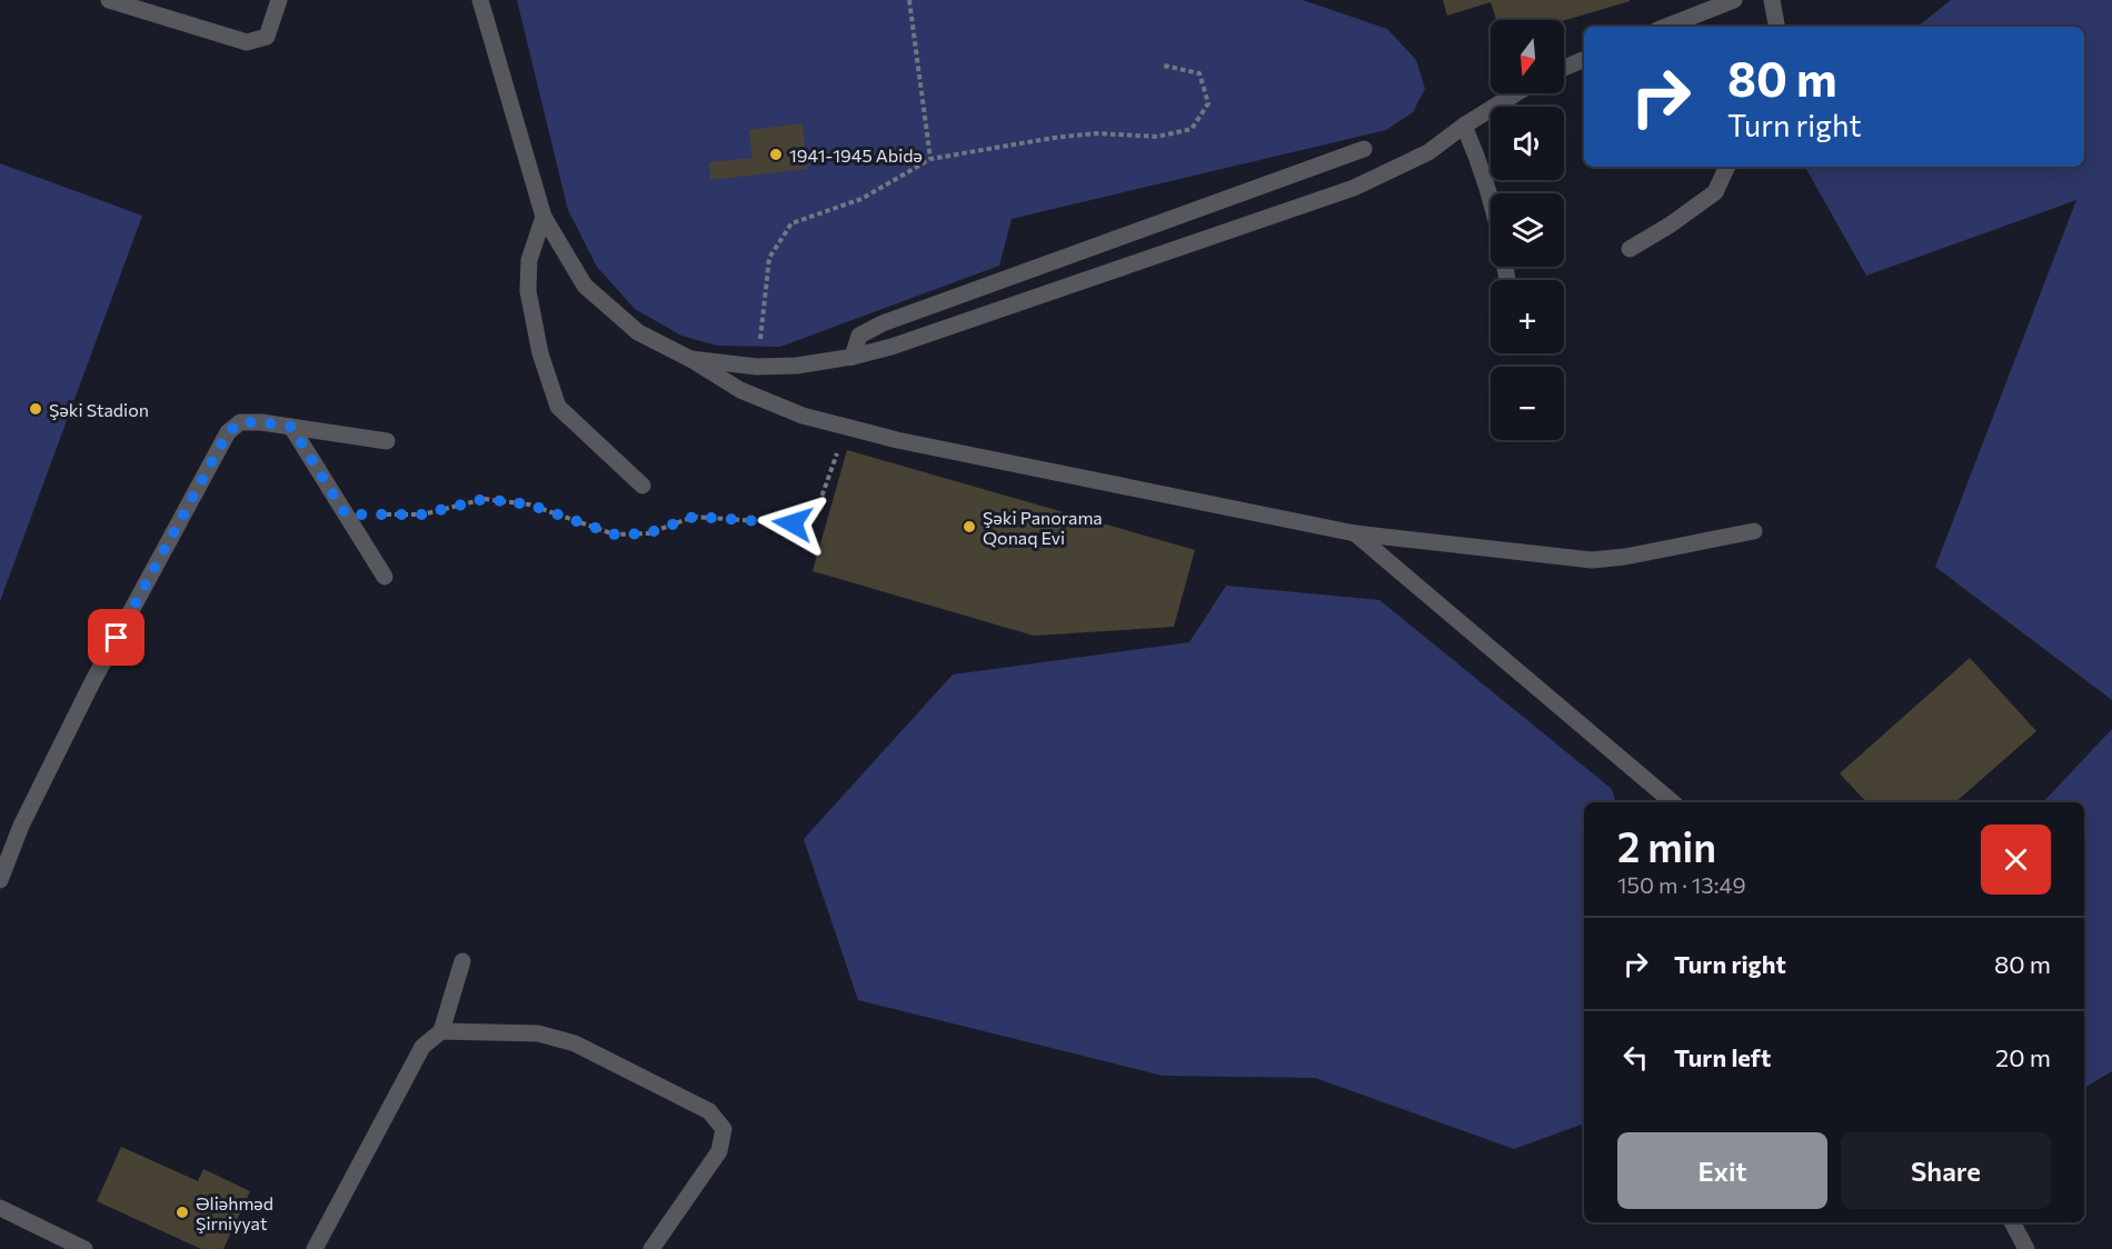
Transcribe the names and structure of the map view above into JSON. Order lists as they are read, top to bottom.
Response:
{
  "places": [
    "1941-1945 Abidə",
    "Şəki Stadion",
    "Şəki Panorama Qonaq Evi",
    "Əliəhməd Şirniyyat"
  ],
  "north": "bottom",
  "page": {
    "map_buttons": ["+", "−"],
    "turn": ["80 m", "Turn right"],
    "heading": ["2 min", "150 m · 13:49"],
    "list": [
      {
        "name": "Turn right",
        "value": "80 m"
      },
      {
        "name": "Turn left",
        "value": "20 m"
      }
    ],
    "buttons": ["Exit", "Share"]
  }
}
